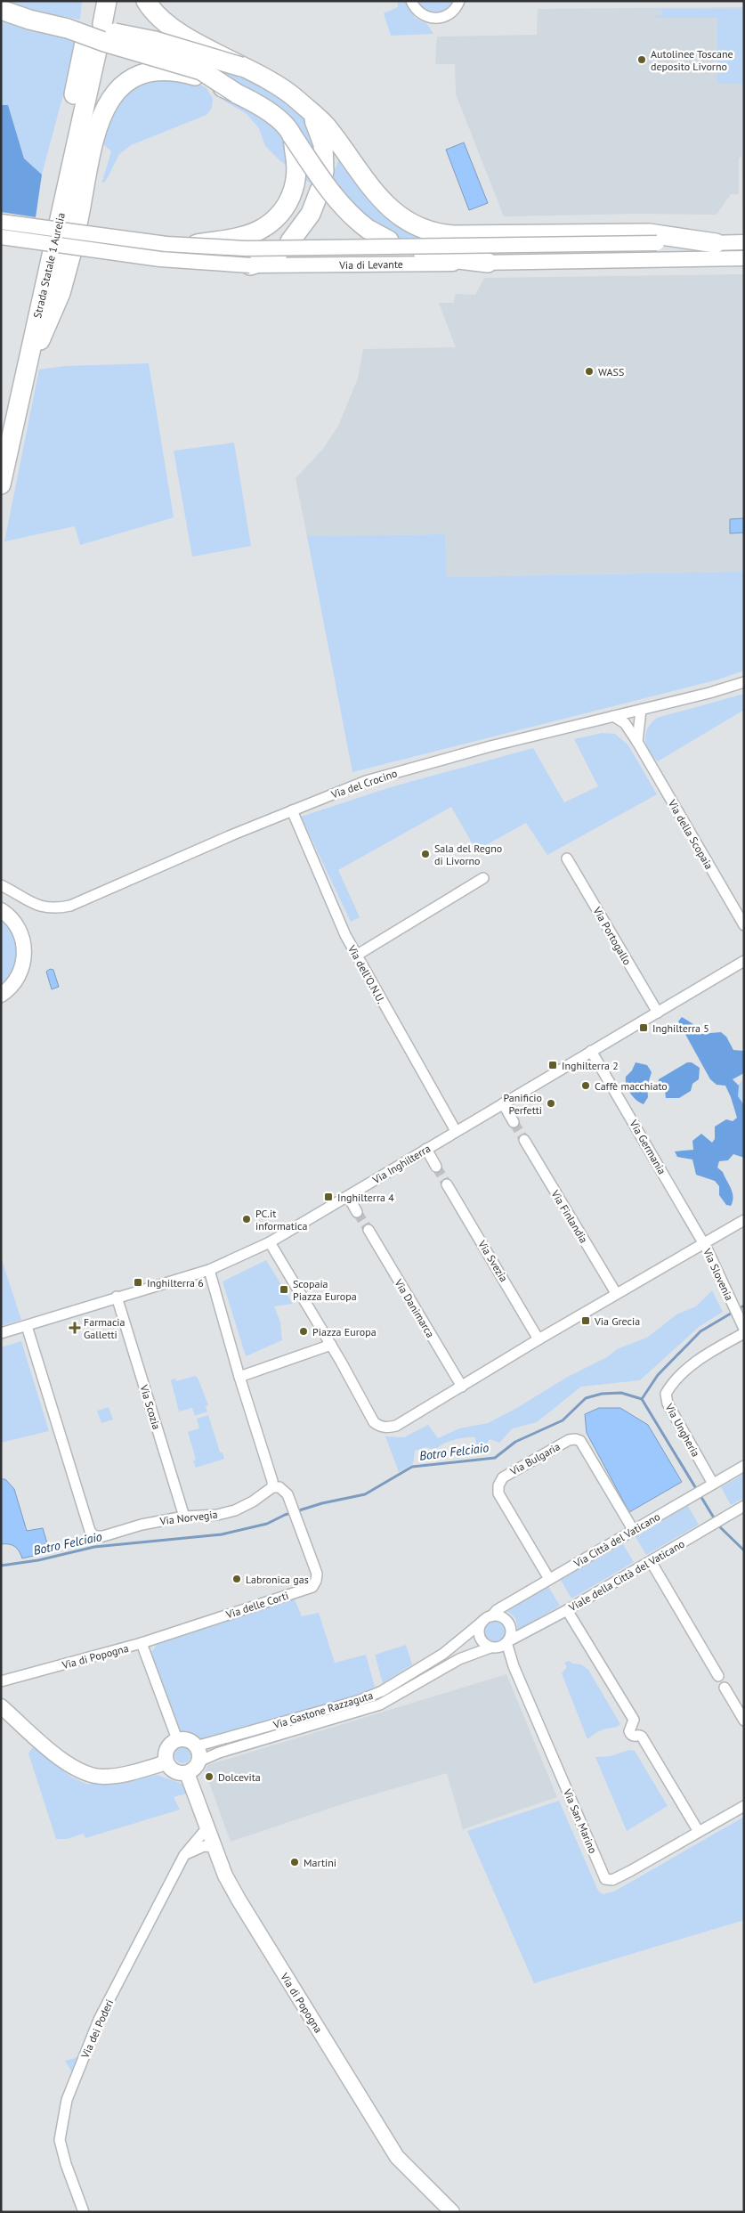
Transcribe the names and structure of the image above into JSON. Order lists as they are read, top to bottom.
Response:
{
  "streets": {
    "highway": ["Strada Statale 1 Aurelia"],
    "main road": ["Via di Levante", "Via di Popogna"],
    "street": [
      "Via del Crocino",
      "Via della Scopaia",
      "Via Portogallo",
      "Via dell'O.N.U.",
      "Via Germania",
      "Via Inghilterra",
      "Via Finlandia",
      "Via Svezia",
      "Via Slovenia",
      "Via Danimarca",
      "Via Scozia",
      "Via Ungheria",
      "Via Bulgaria",
      "Via Norvegia",
      "Via Città del Vaticano",
      "Viale della Città del Vaticano",
      "Via delle Corti",
      "Via Gastone Razzaguta",
      "Via San Marino",
      "Via dei Poderi"
    ]
  },
  "crossings": [
    ["Via del Crocino", "Via della Scopaia"],
    ["Via del Crocino", "Via dell'O.N.U."],
    ["Via Portogallo", "Via Inghilterra"],
    ["Via dell'O.N.U.", "Via Inghilterra"],
    ["Via Germania", "Via Inghilterra"],
    ["Via Germania", "Via Slovenia"],
    ["Via Inghilterra", "Via Scozia"],
    ["Via Inghilterra", "Via Norvegia"],
    ["Via Slovenia", "Via Ungheria"],
    ["Via Scozia", "Via Norvegia"],
    ["Via Ungheria", "Via Città del Vaticano"],
    ["Via Bulgaria", "Via Città del Vaticano"],
    ["Via Norvegia", "Via delle Corti"],
    ["Via Città del Vaticano", "Viale della Città del Vaticano"],
    ["Via Città del Vaticano", "Via Gastone Razzaguta"],
    ["Via Città del Vaticano", "Via San Marino"],
    ["Viale della Città del Vaticano", "Via Gastone Razzaguta"],
    ["Viale della Città del Vaticano", "Via San Marino"],
    ["Via delle Corti", "Via di Popogna"],
    ["Via di Popogna", "Via Gastone Razzaguta"],
    ["Via di Popogna", "Via dei Poderi"],
    ["Via Gastone Razzaguta", "Via San Marino"]
  ],
  "water": ["Botro Felciaio"],
  "places": {
    "other": [
      "Autolinee Toscane deposito Livorno",
      "WASS",
      "Sala del Regno di Livorno",
      "Caffè macchiato",
      "Panificio Perfetti",
      "PC.it informatica",
      "Piazza Europa",
      "Labronica gas",
      "Dolcevita",
      "Martini"
    ],
    "transit": [
      "Inghilterra 5",
      "Inghilterra 2",
      "Inghilterra 4",
      "Inghilterra 6",
      "Scopaia Piazza Europa",
      "Via Grecia"
    ],
    "health": ["Farmacia Galletti"]
  }
}
